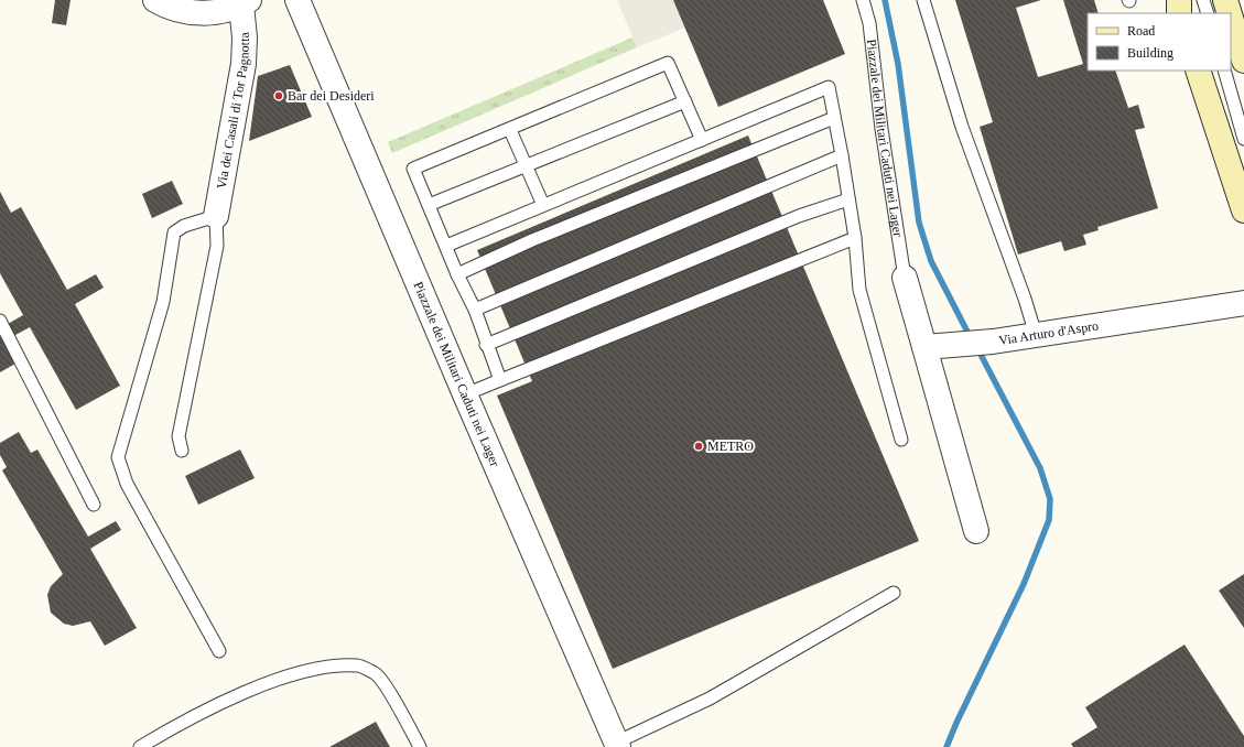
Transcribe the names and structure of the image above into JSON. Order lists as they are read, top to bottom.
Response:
{
  "streets": {
    "street": ["Via dei Casali di Tor Pagnotta", "Piazzale dei Militari Caduti nei Lager", "Via Arturo d'Aspro"]
  },
  "places": ["Bar dei Desideri", "METRO"],
  "legend": ["Road", "Building"]
}
